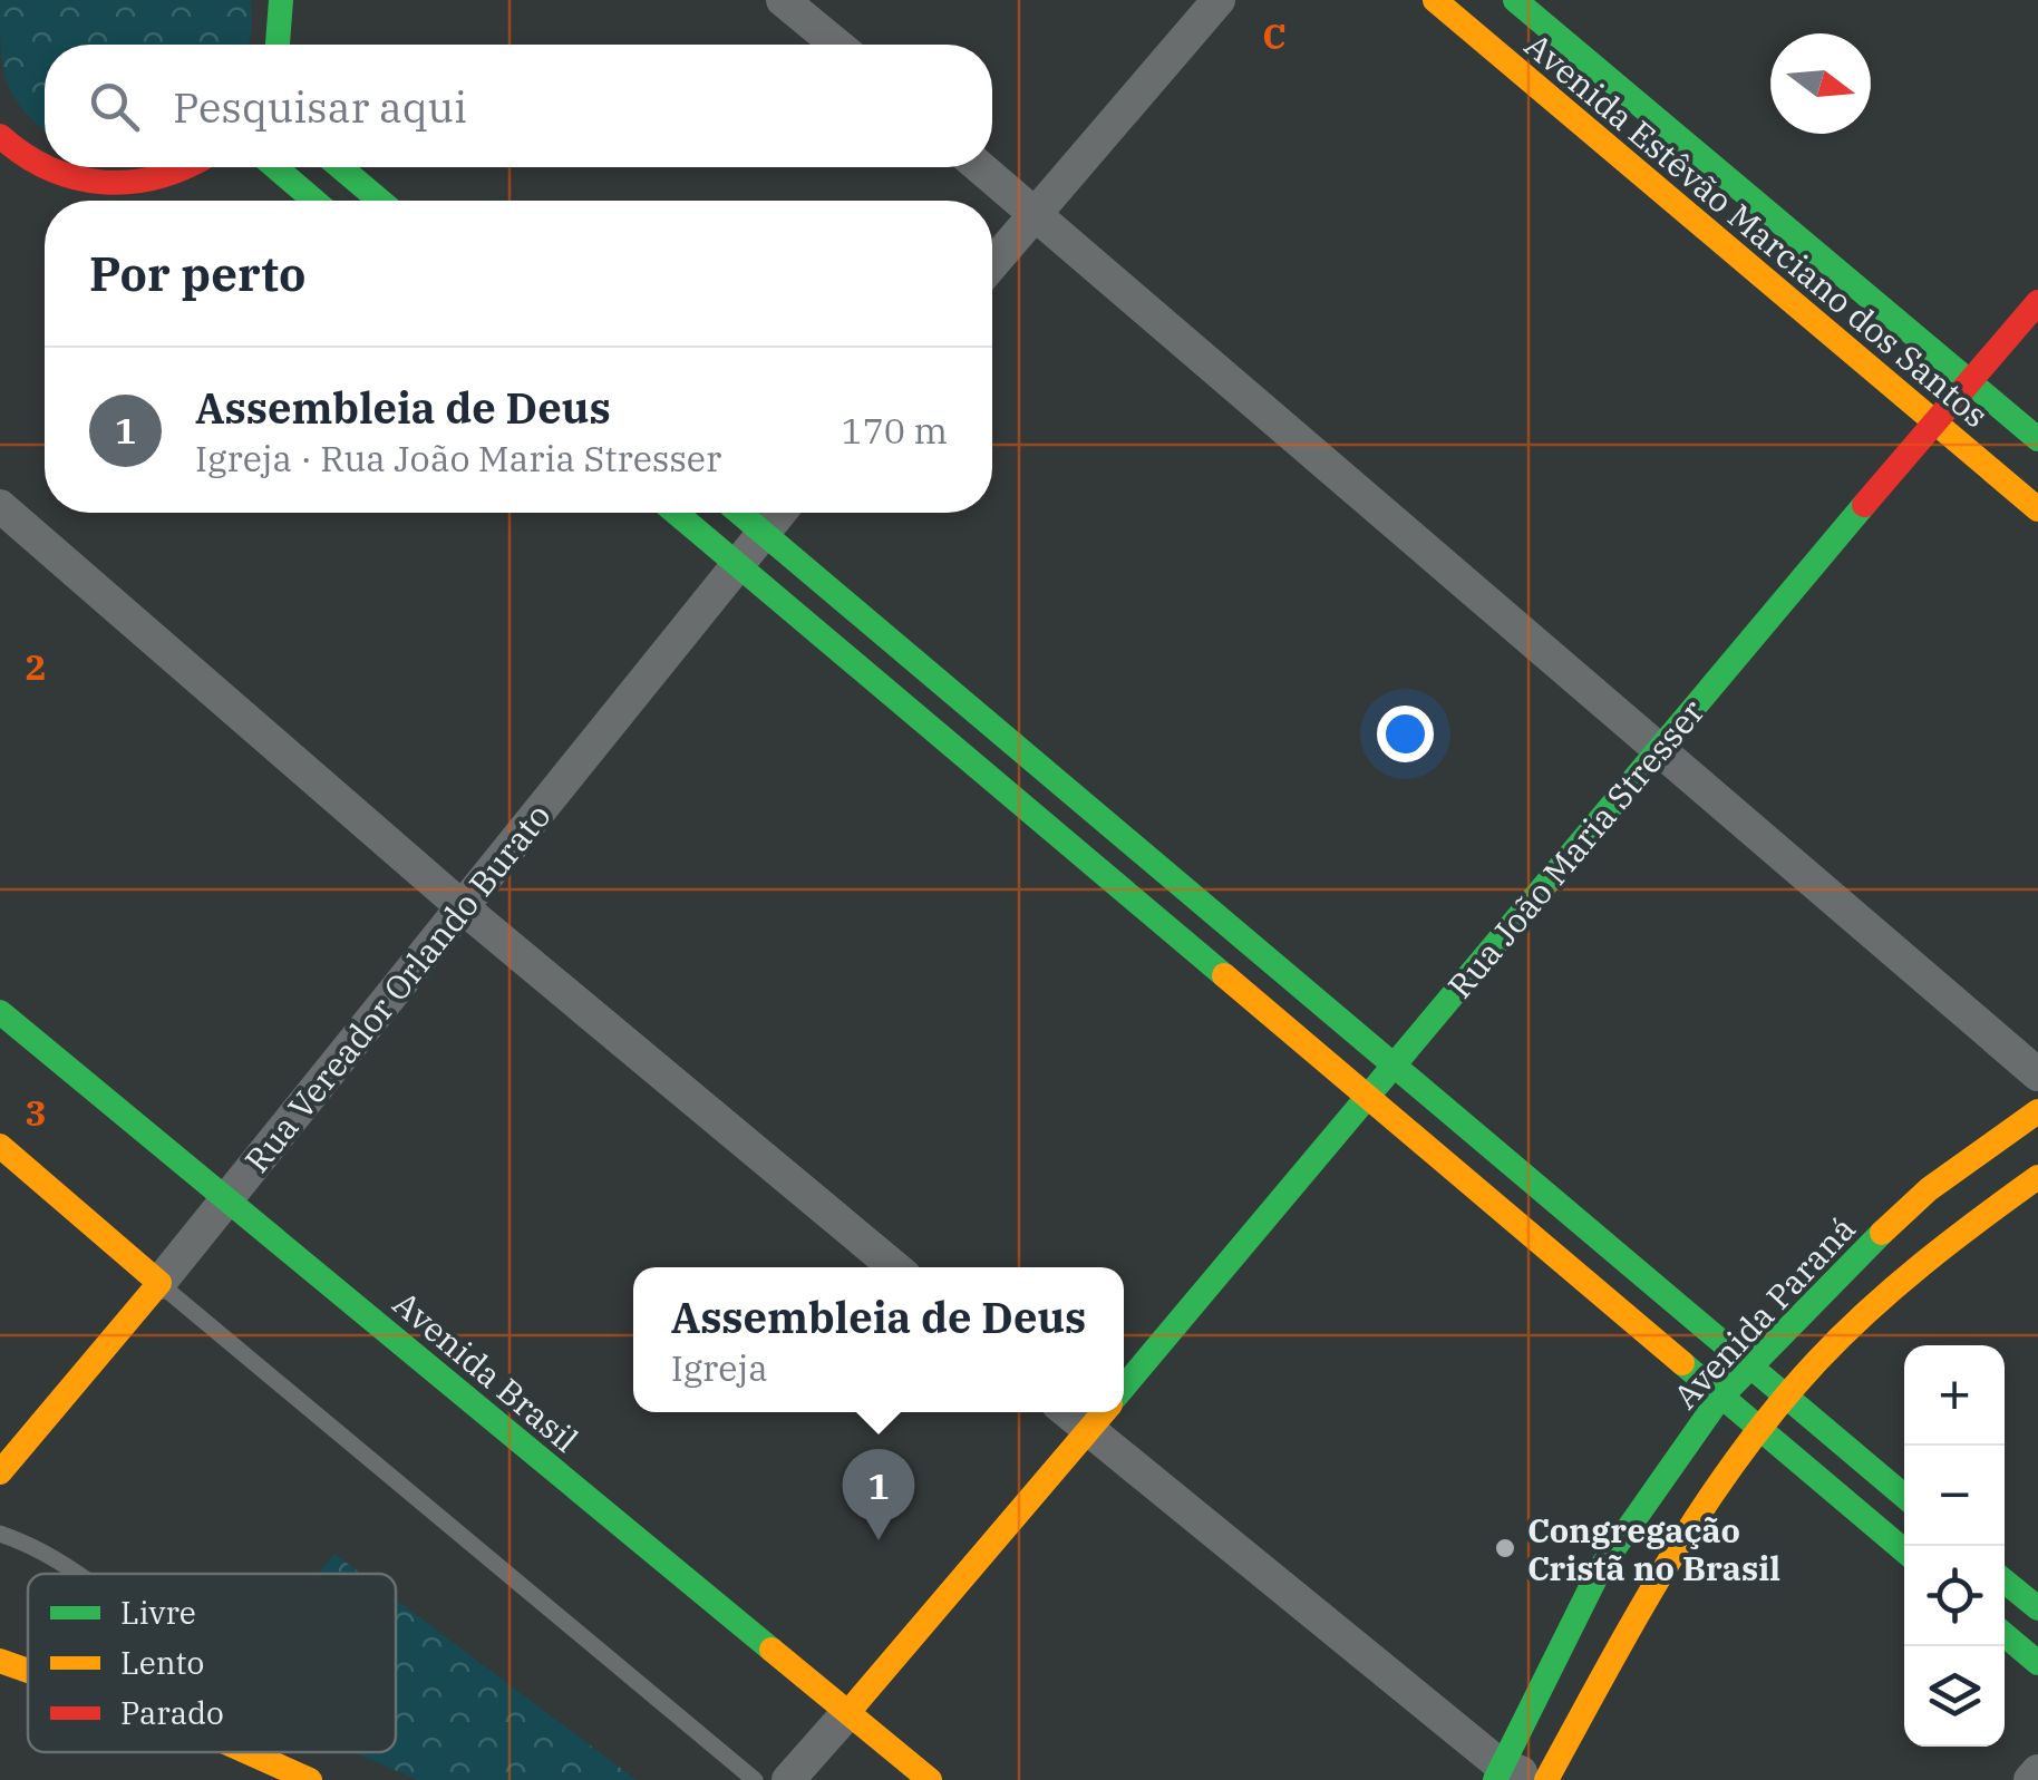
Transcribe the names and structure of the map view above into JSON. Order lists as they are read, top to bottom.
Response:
{
  "streets": {
    "street": [
      "Avenida Estêvão Marciano dos Santos",
      "Rua João Maria Stresser",
      "Rua Vereador Orlando Burato",
      "Avenida Paraná",
      "Avenida Brasil"
    ]
  },
  "crossings": [
    ["Avenida Estêvão Marciano dos Santos", "Rua João Maria Stresser"],
    ["Rua Vereador Orlando Burato", "Avenida Brasil"]
  ],
  "places": ["Congregação Cristã no Brasil"],
  "legend": ["Livre", "Lento", "Parado"],
  "north": "right",
  "page": {
    "search": "Pesquisar aqui",
    "heading": "Por perto",
    "list": [
      {
        "mark": "1",
        "name": "Assembleia de Deus",
        "note": "Igreja · Rua João Maria Stresser",
        "value": "170 m"
      }
    ],
    "popup": ["Assembleia de Deus", "Igreja"],
    "map_buttons": ["+", "−"],
    "pins": "1"
  },
  "grid": {
    "columns": ["C"],
    "rows": ["2", "3"]
  }
}
